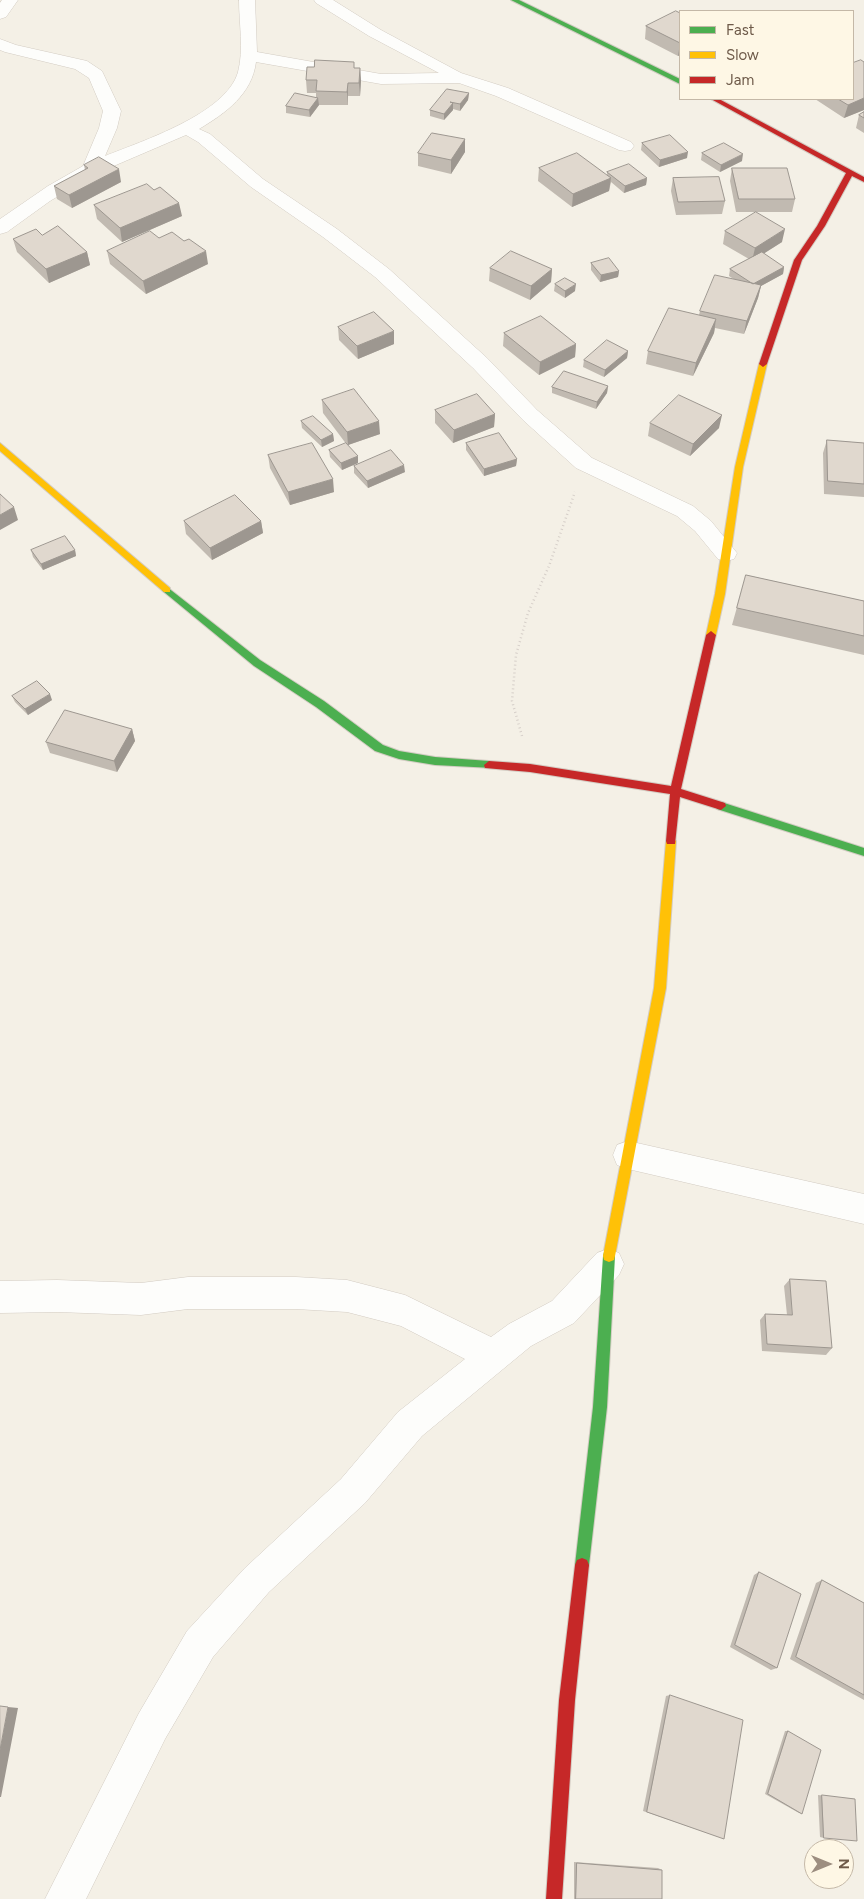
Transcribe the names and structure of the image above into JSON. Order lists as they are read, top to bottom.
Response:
{
  "legend": ["Fast", "Slow", "Jam"],
  "north": "right"
}
